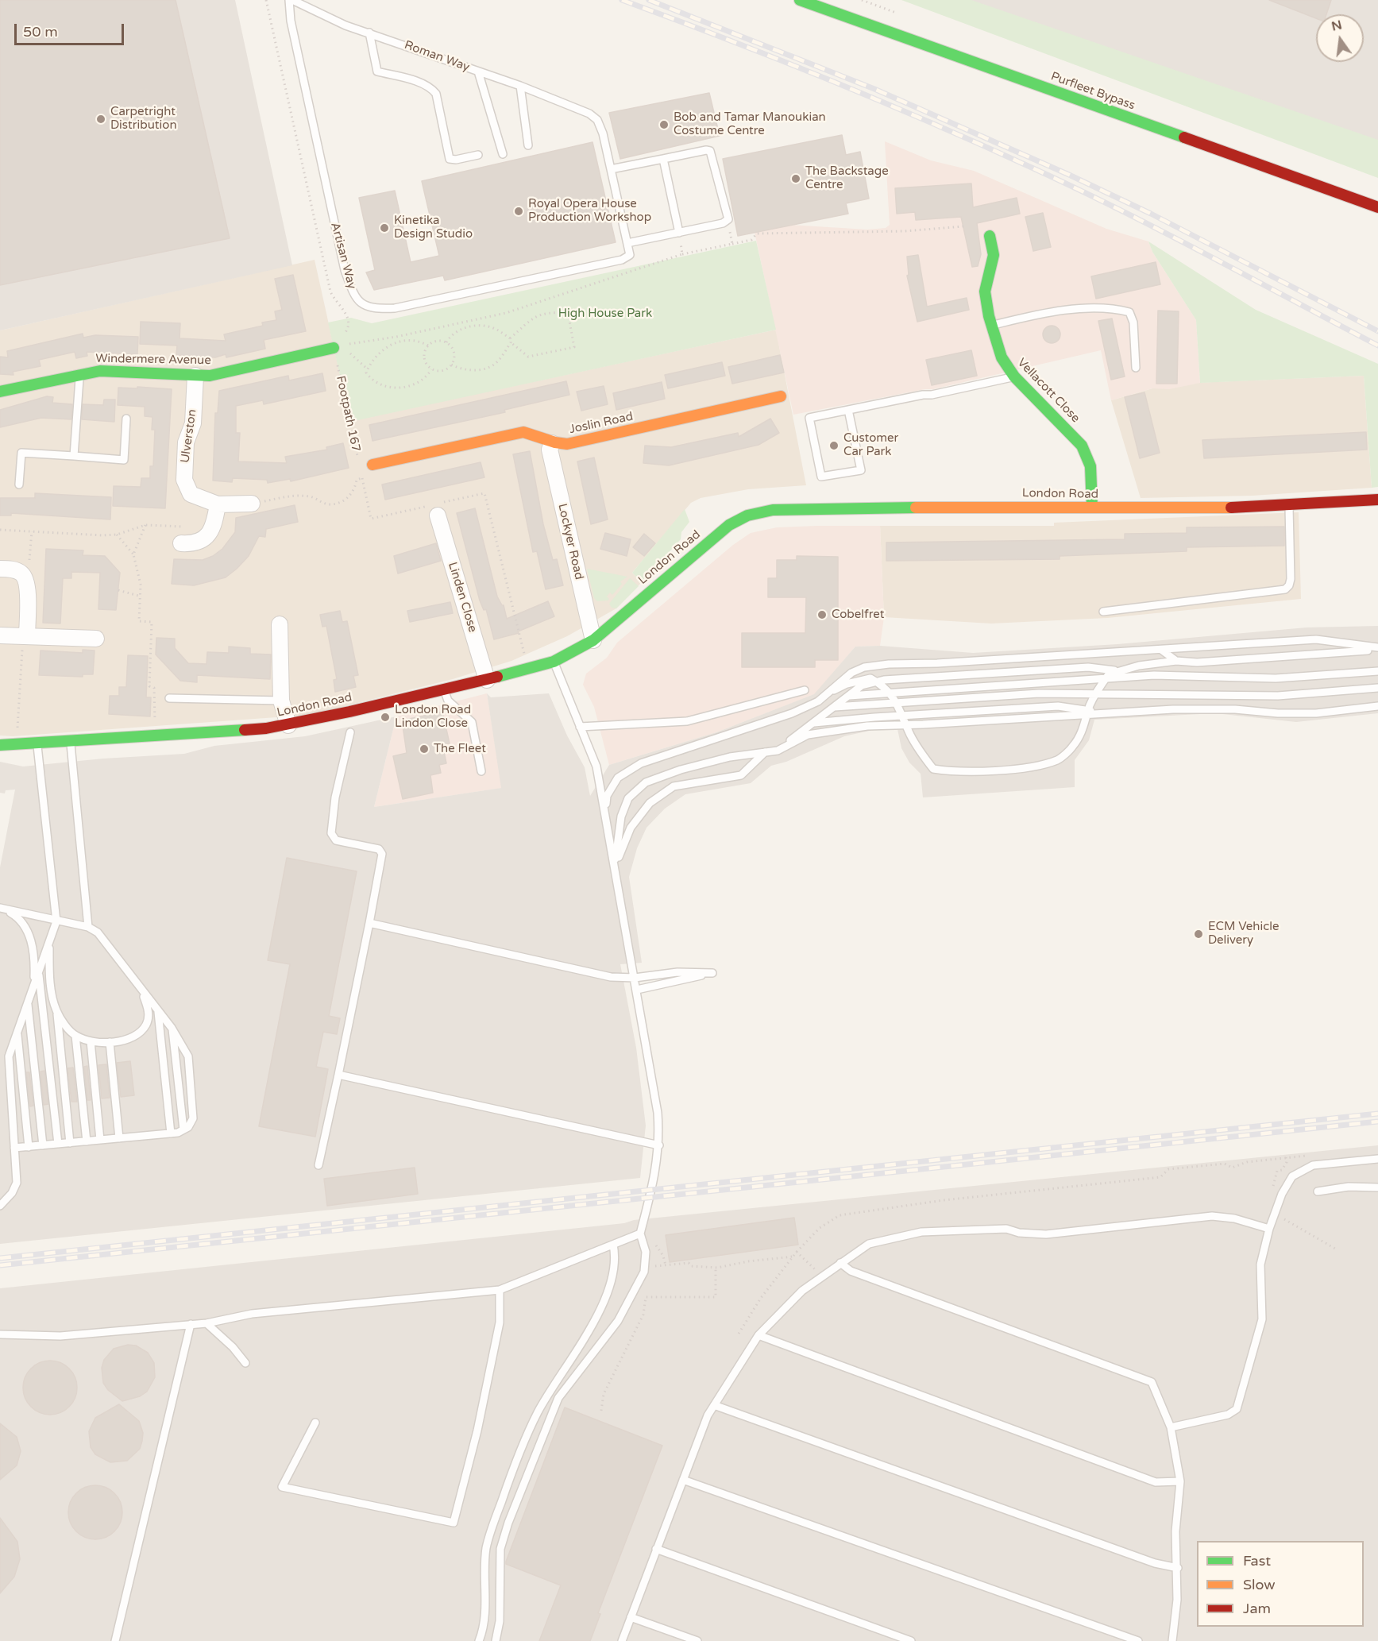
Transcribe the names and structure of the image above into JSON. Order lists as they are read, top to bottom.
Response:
{
  "streets": {
    "street": [
      "Purfleet Bypass",
      "Windermere Avenue",
      "Vellacott Close",
      "Joslin Road",
      "Ulverston",
      "London Road",
      "Lockyer Road",
      "Linden Close"
    ],
    "lane": ["Roman Way", "Artisan Way"],
    "path": ["Footpath 167"]
  },
  "crossings": [
    ["Windermere Avenue", "Footpath 167"],
    ["Windermere Avenue", "Ulverston"],
    ["Vellacott Close", "London Road"],
    ["Footpath 167", "Joslin Road"],
    ["Joslin Road", "Lockyer Road"],
    ["London Road", "Lockyer Road"],
    ["London Road", "Linden Close"]
  ],
  "parks": ["High House Park"],
  "places": [
    "Carpetright Distribution",
    "Bob and Tamar Manoukian Costume Centre",
    "The Backstage Centre",
    "Royal Opera House Production Workshop",
    "Kinetika Design Studio",
    "Customer Car Park",
    "Cobelfret",
    "London Road Lindon Close",
    "The Fleet",
    "ECM Vehicle Delivery"
  ],
  "legend": ["Fast", "Slow", "Jam"],
  "scale_bar": "50 m",
  "north": "top"
}
